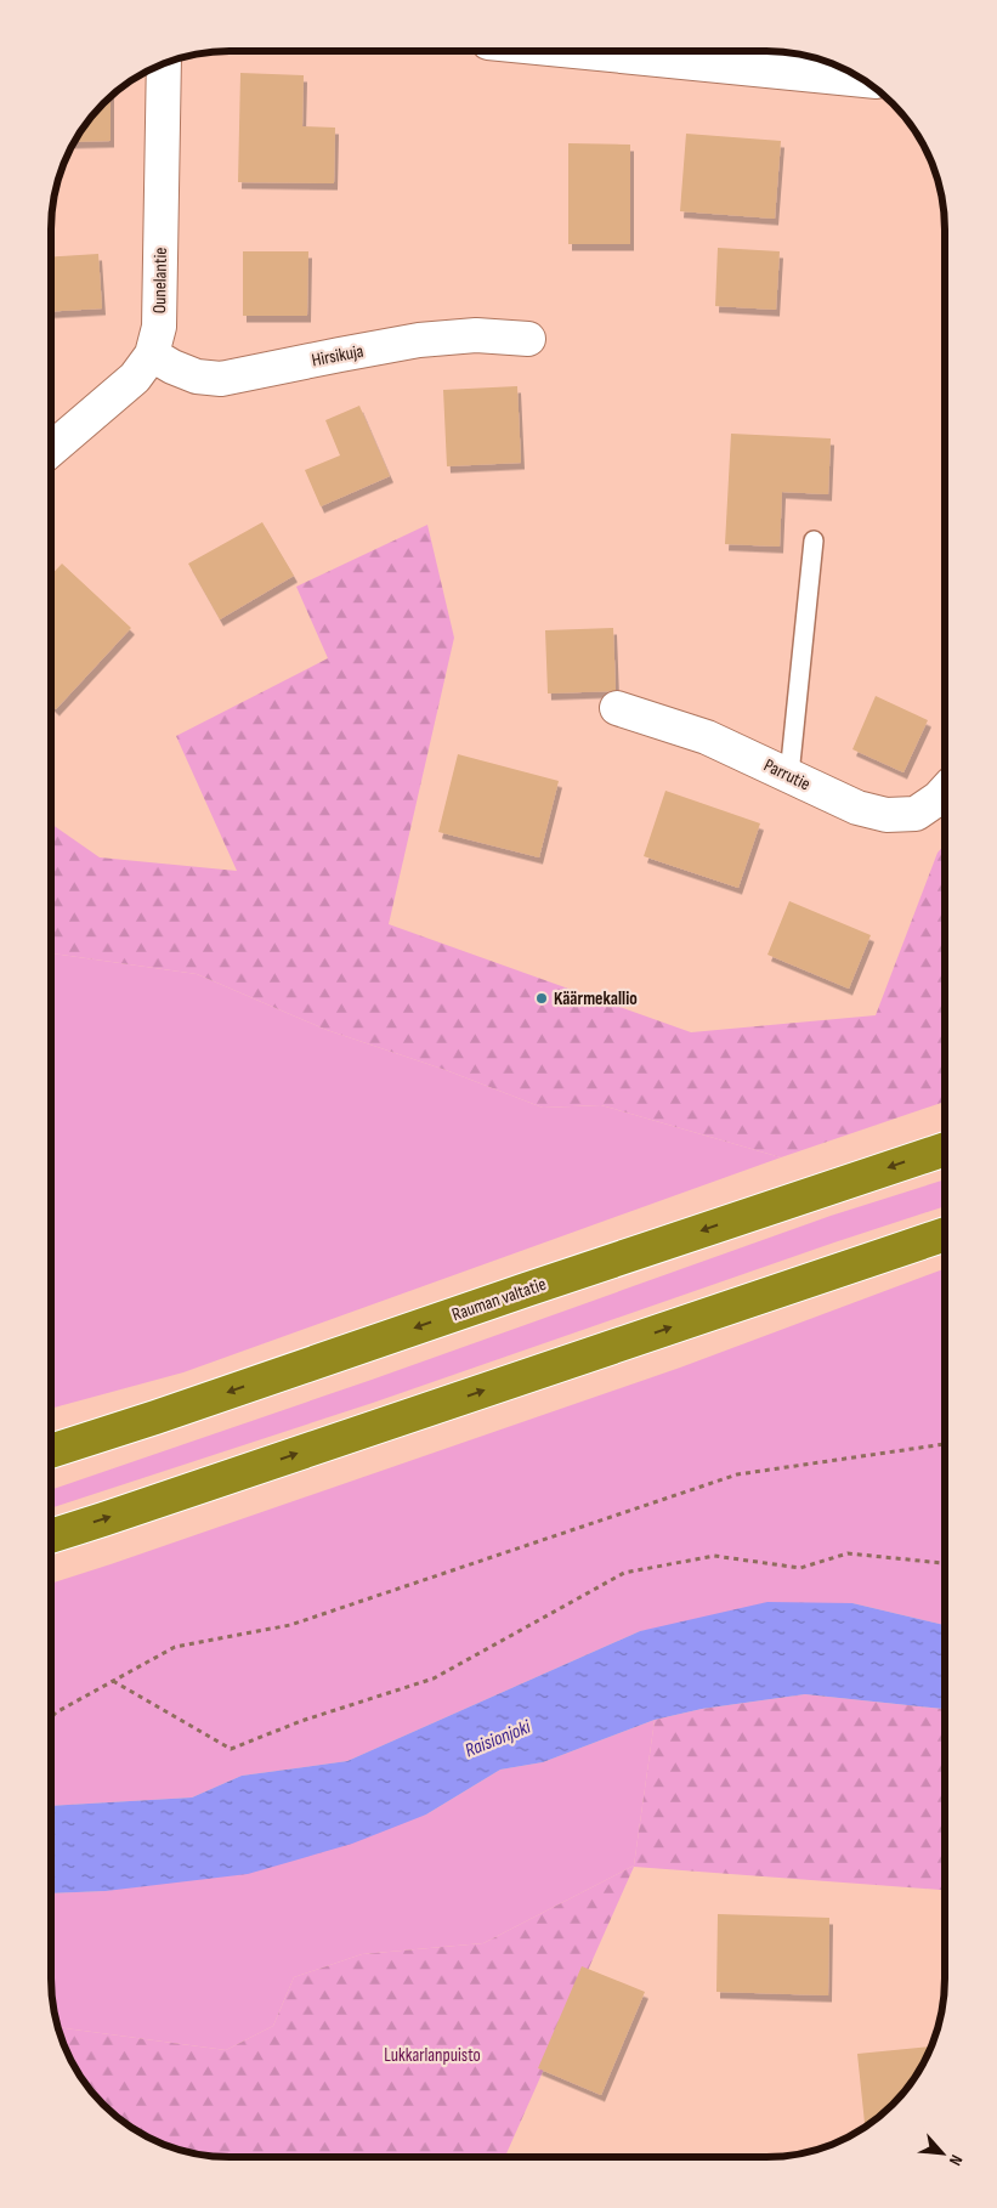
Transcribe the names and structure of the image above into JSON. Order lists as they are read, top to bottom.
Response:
{
  "streets": {
    "highway": ["Rauman valtatie"],
    "street": ["Ounelantie", "Hirsikuja", "Parrutie"]
  },
  "crossings": [
    ["Ounelantie", "Hirsikuja"]
  ],
  "water": ["Raisionjoki"],
  "parks": ["Lukkarlanpuisto"],
  "places": ["Käärmekallio"],
  "north": "bottom right"
}
